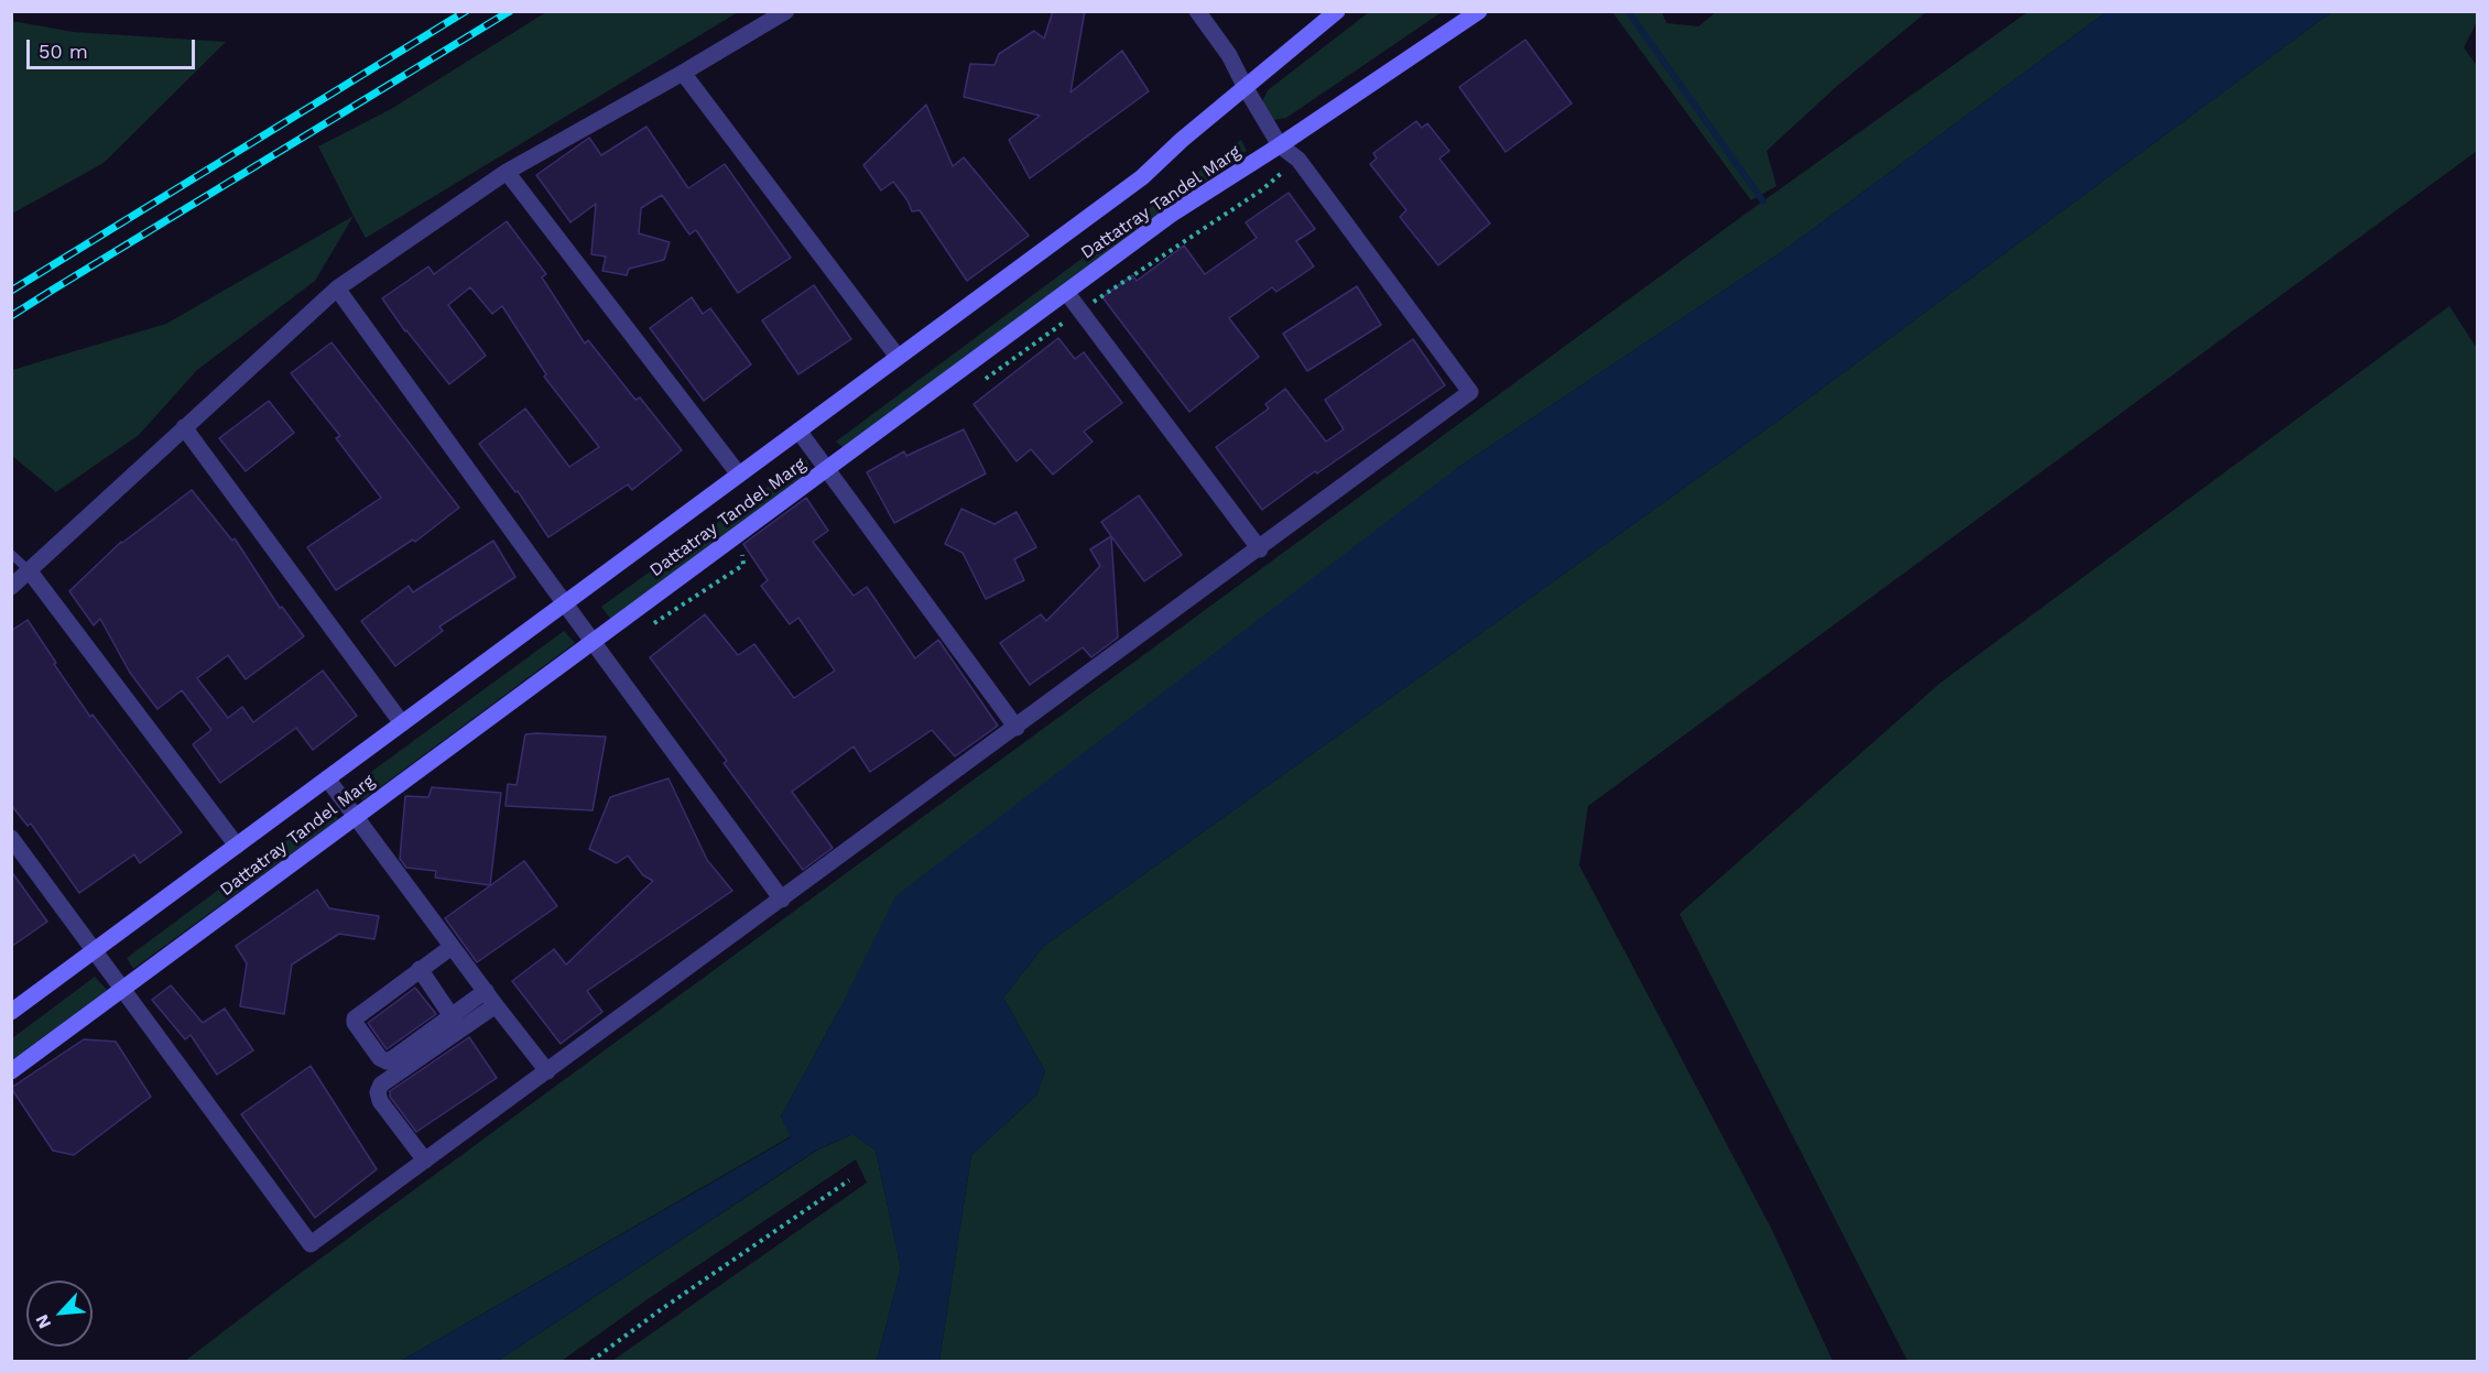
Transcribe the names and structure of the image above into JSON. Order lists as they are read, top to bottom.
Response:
{
  "streets": {
    "main road": ["Dattatray Tandel Marg"]
  },
  "scale_bar": "50 m",
  "north": "bottom left"
}
